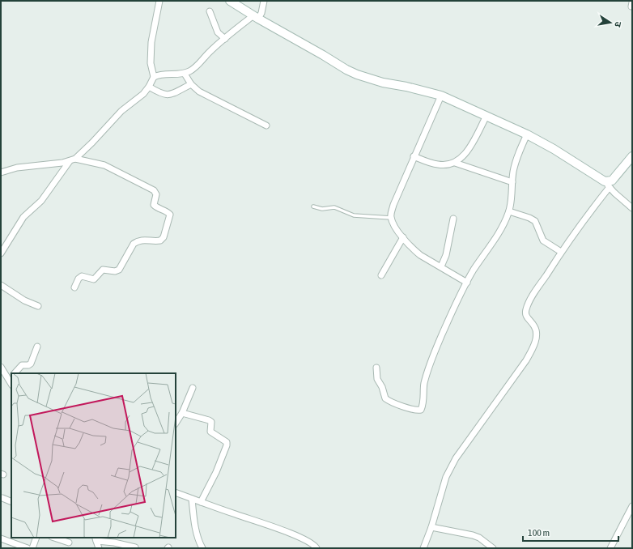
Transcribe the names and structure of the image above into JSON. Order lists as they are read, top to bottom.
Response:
{
  "scale_bar": "100 m",
  "north": "right"
}
